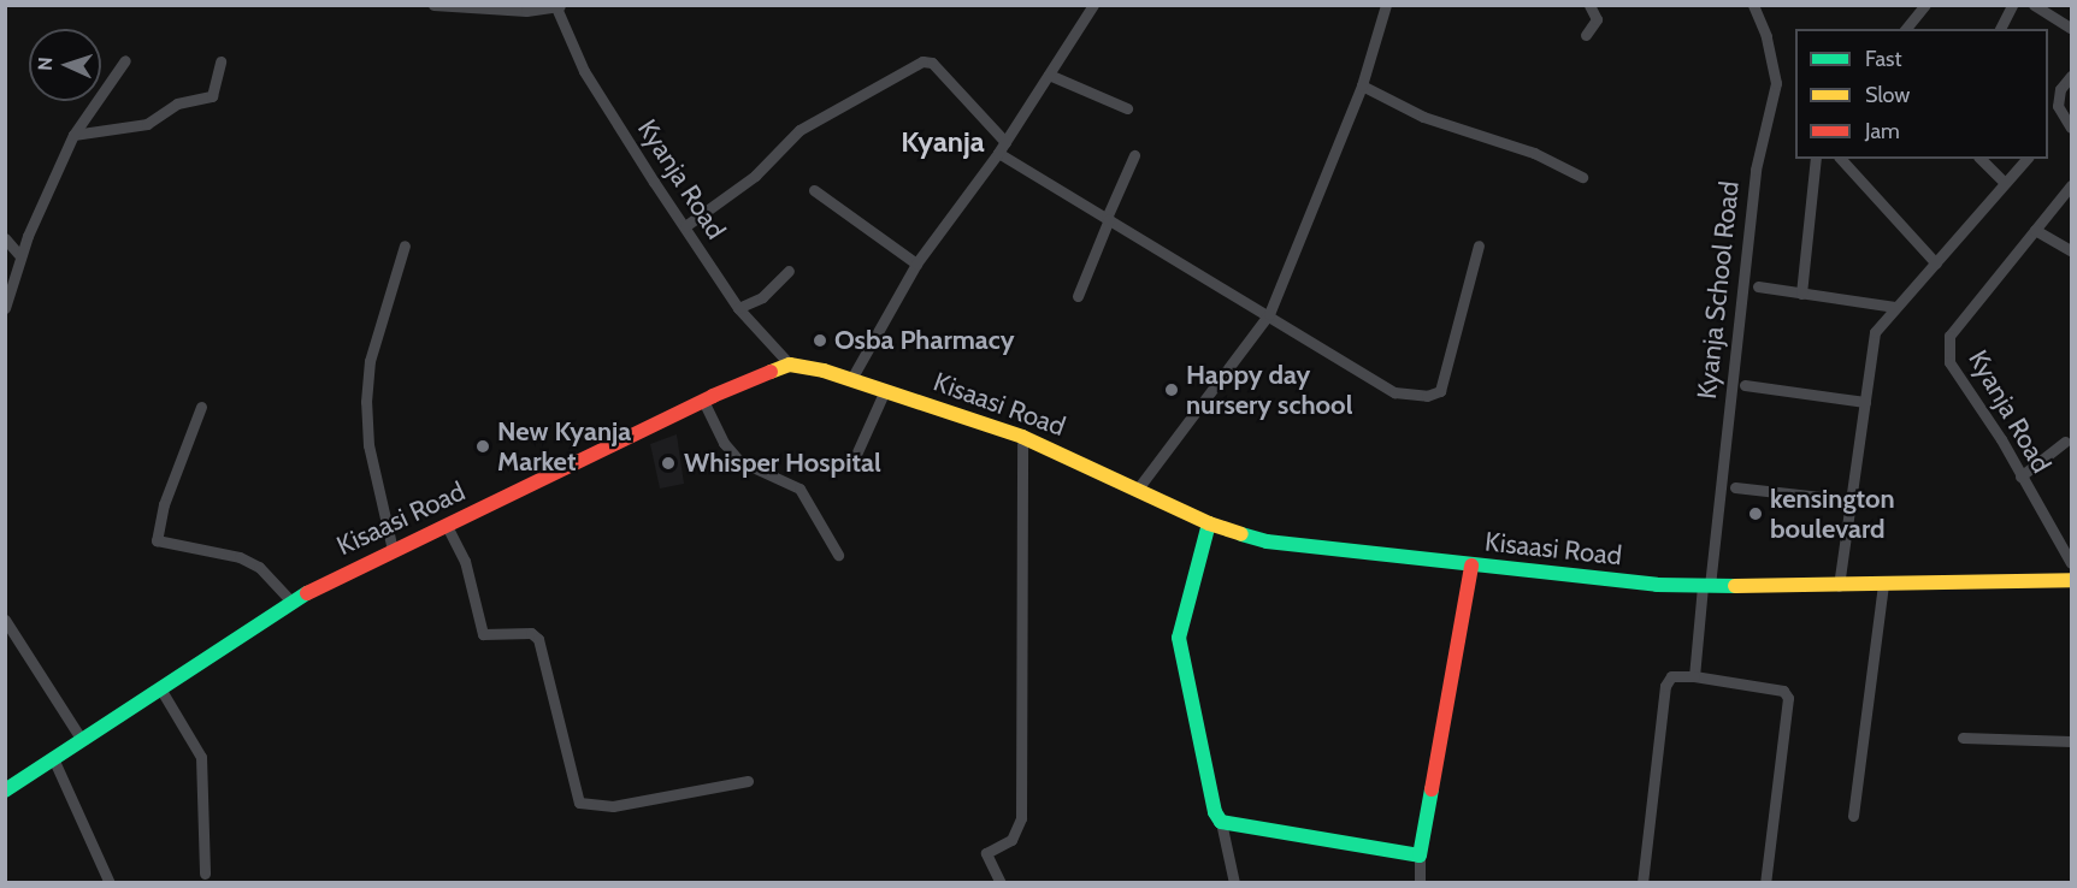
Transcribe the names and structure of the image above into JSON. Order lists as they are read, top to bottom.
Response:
{
  "streets": {
    "main road": ["Kisaasi Road"],
    "street": ["Kyanja Road", "Kyanja School Road"]
  },
  "crossings": [
    ["Kyanja Road", "Kisaasi Road"],
    ["Kyanja School Road", "Kisaasi Road"]
  ],
  "districts": ["Kyanja"],
  "places": [
    "Osba Pharmacy",
    "Happy day nursery school",
    "New Kyanja Market",
    "Whisper Hospital",
    "kensington boulevard"
  ],
  "legend": ["Fast", "Slow", "Jam"],
  "north": "left"
}
